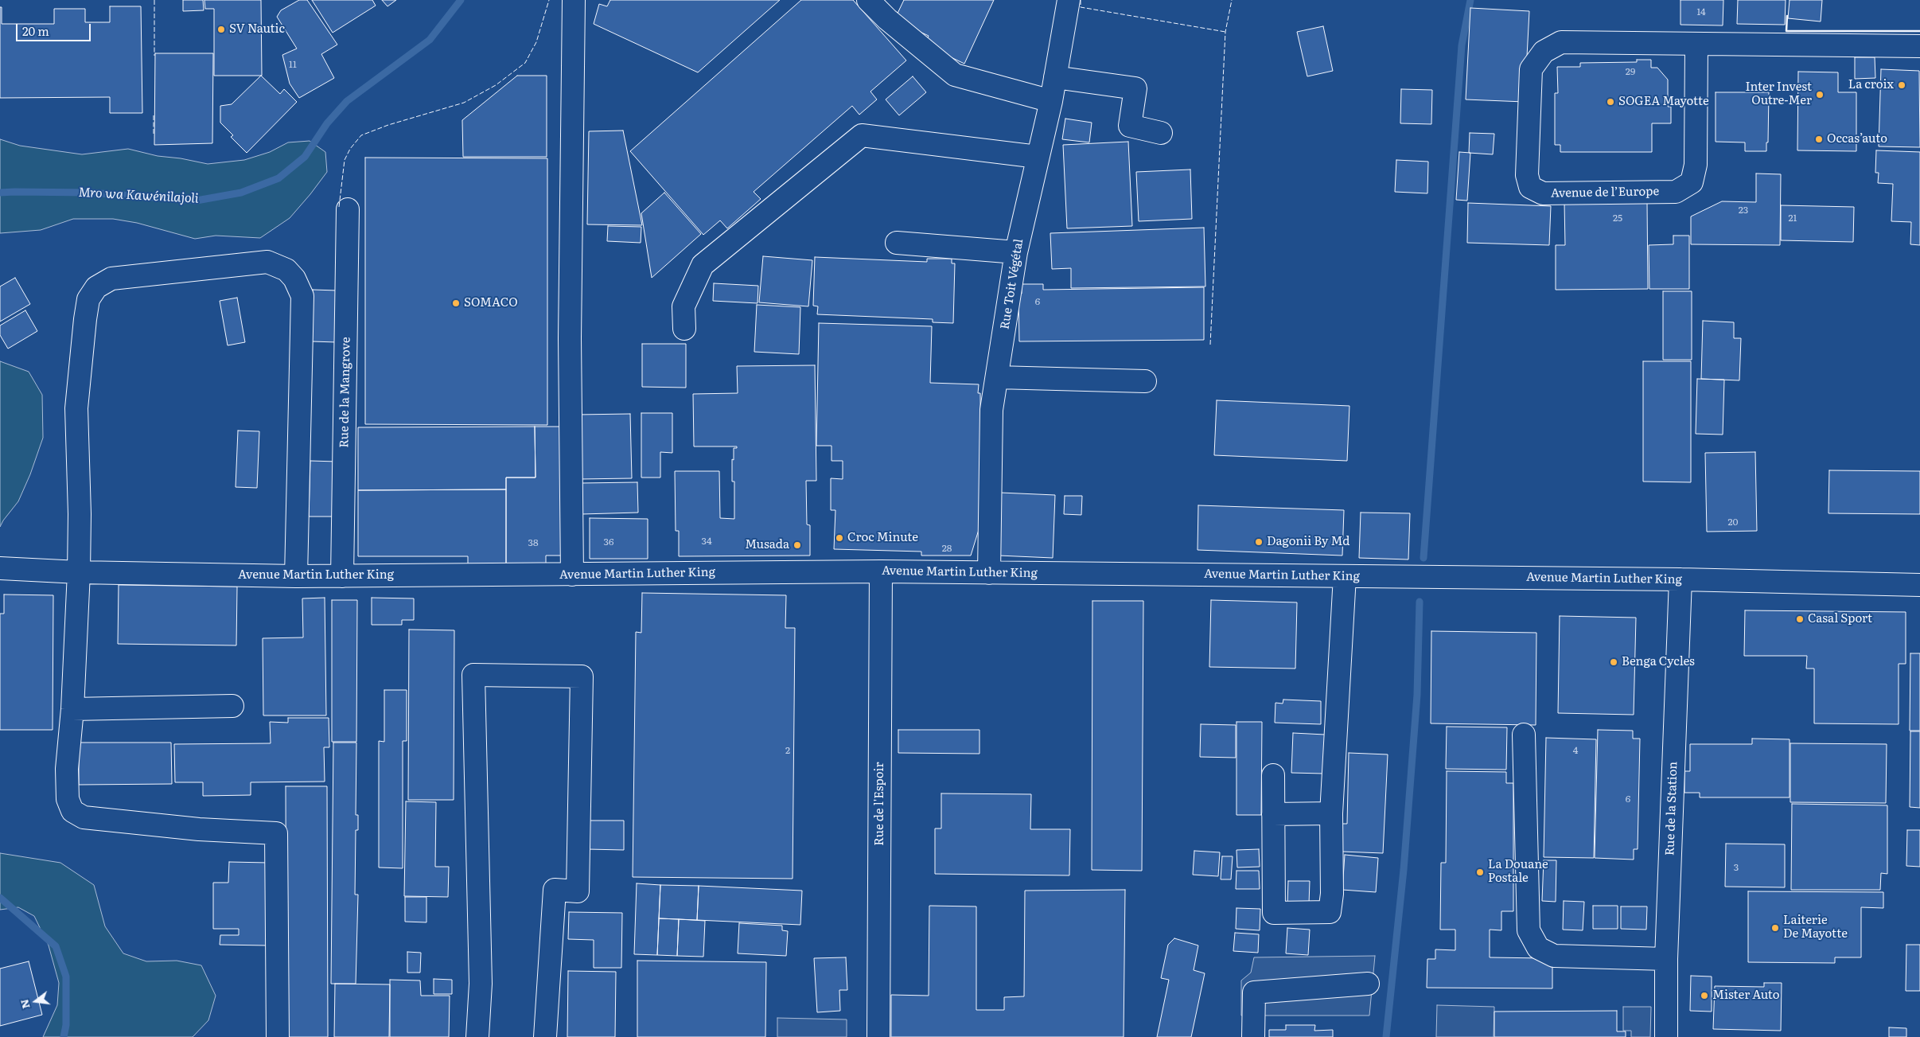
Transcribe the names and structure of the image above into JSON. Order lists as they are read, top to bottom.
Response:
{
  "streets": {
    "street": [
      "Avenue de l’Europe",
      "Rue Toit Végétal",
      "Rue de la Mangrove",
      "Avenue Martin Luther King",
      "Rue de l'Espoir",
      "Rue de la Station"
    ]
  },
  "crossings": [
    ["Rue Toit Végétal", "Avenue Martin Luther King"],
    ["Rue de la Mangrove", "Avenue Martin Luther King"],
    ["Avenue Martin Luther King", "Rue de l'Espoir"],
    ["Avenue Martin Luther King", "Rue de la Station"]
  ],
  "water": ["Mro wa Kawénilajoli"],
  "places": [
    "SV Nautic",
    "La croix",
    "Inter Invest Outre-Mer",
    "SOGEA Mayotte",
    "Occas’auto",
    "SOMACO",
    "Croc Minute",
    "Dagonii By Md",
    "Musada",
    "Casal Sport",
    "Benga Cycles",
    "La Douane Postale",
    "Laiterie De Mayotte",
    "Mister Auto"
  ],
  "house_numbers": [
    "14",
    "11",
    "29",
    "23",
    "25",
    "21",
    "6",
    "20",
    "34",
    "36",
    "38",
    "28",
    "2",
    "4",
    "6",
    "3"
  ],
  "scale_bar": "20 m",
  "north": "left"
}
